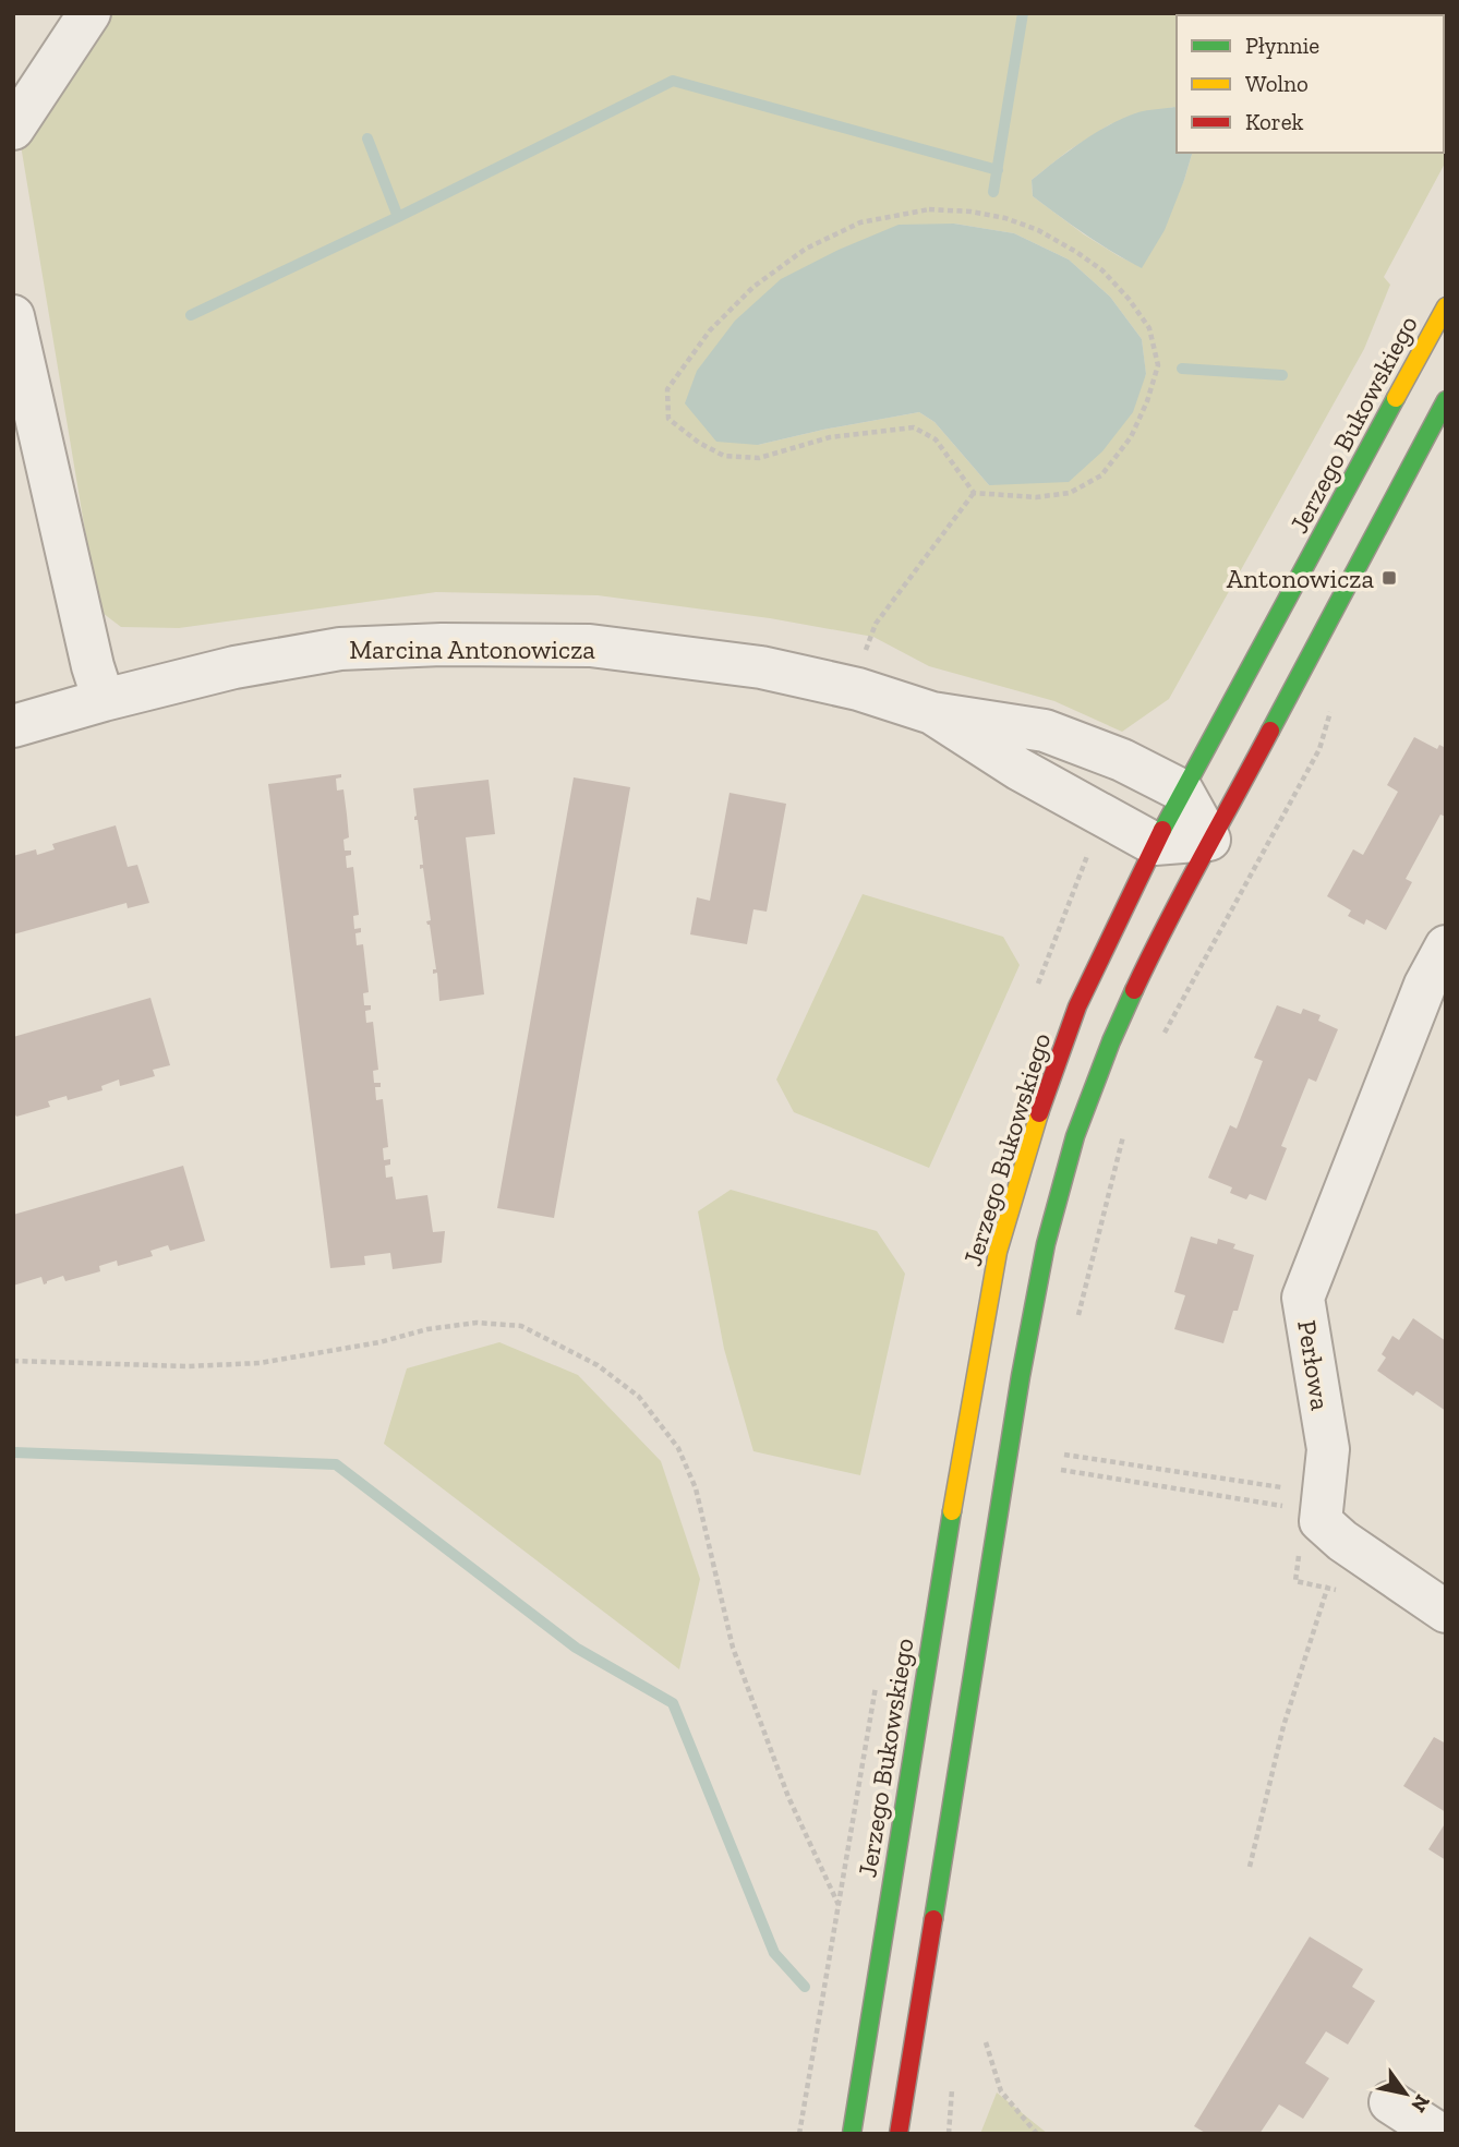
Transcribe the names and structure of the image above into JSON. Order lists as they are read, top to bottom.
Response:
{
  "streets": {
    "street": ["Jerzego Bukowskiego", "Marcina Antonowicza", "Perłowa"]
  },
  "crossings": [
    ["Jerzego Bukowskiego", "Marcina Antonowicza"]
  ],
  "places": {
    "transit": ["Antonowicza"]
  },
  "legend": ["Płynnie", "Wolno", "Korek"],
  "north": "bottom right"
}
